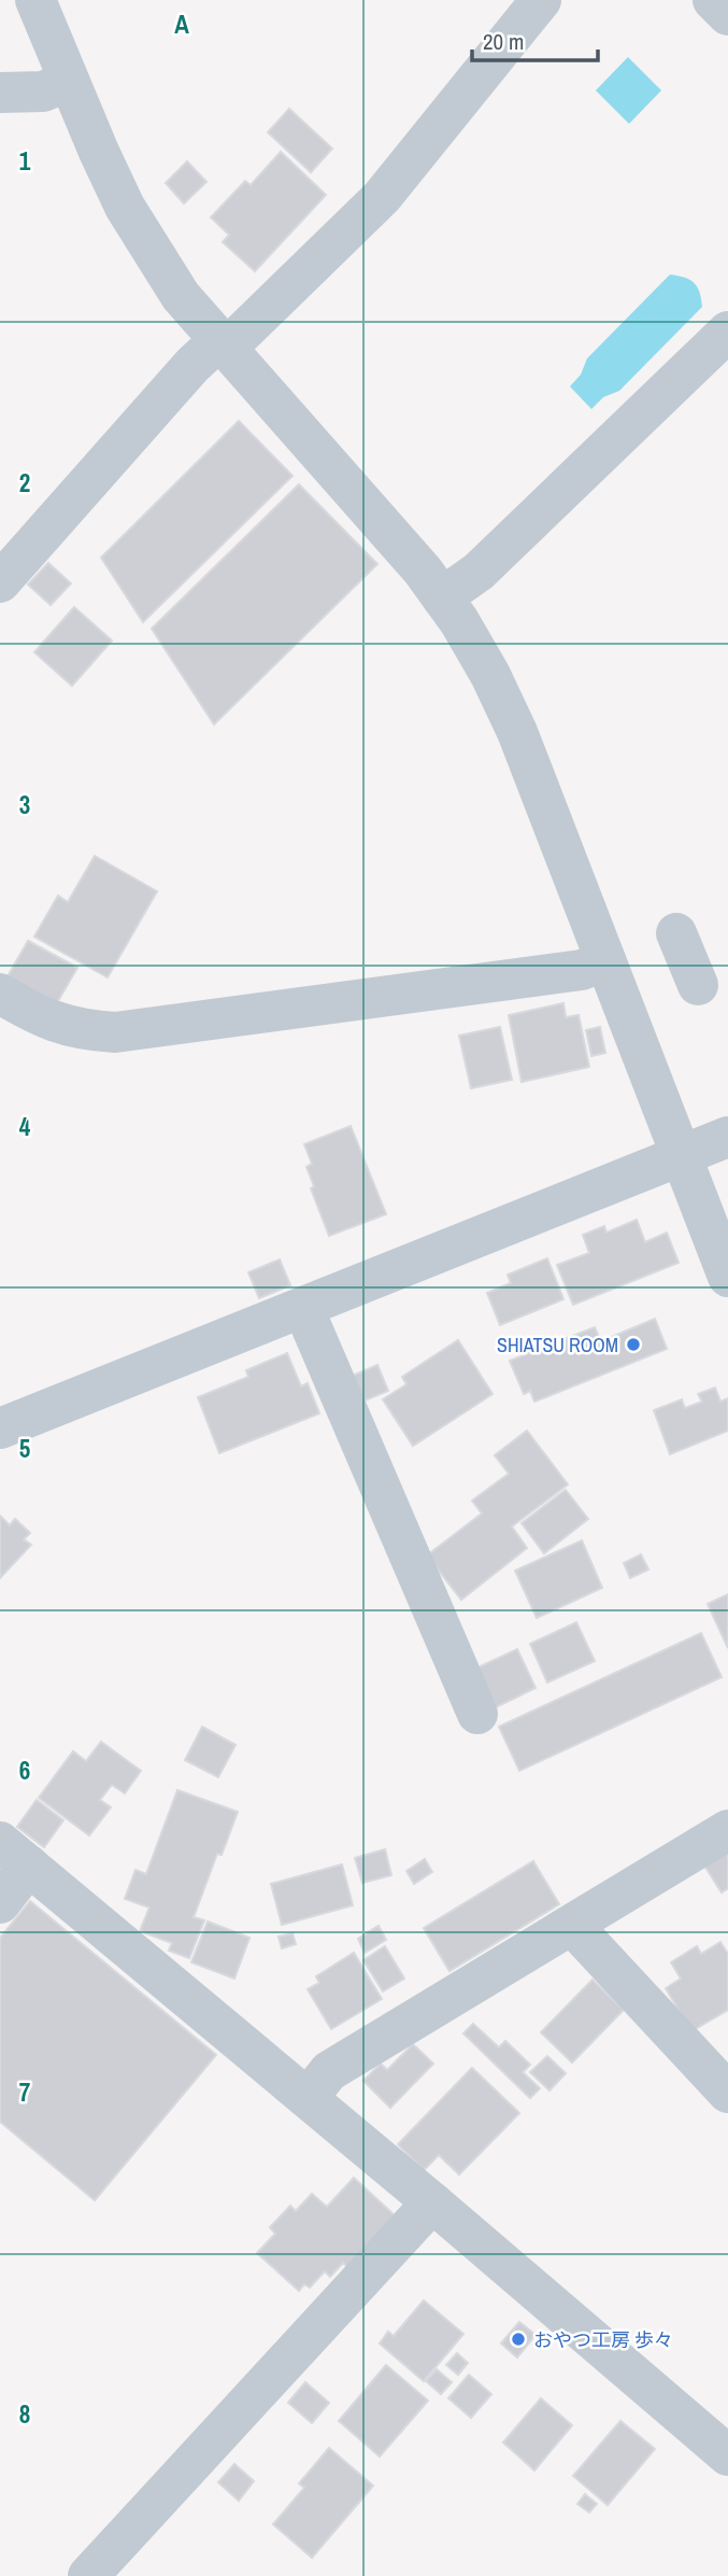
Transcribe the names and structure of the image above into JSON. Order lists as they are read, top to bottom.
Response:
{
  "places": ["SHIATSU ROOM", "おやつ工房 歩々"],
  "scale_bar": "20 m",
  "grid": {
    "columns": ["A"],
    "rows": [
      "1",
      "2",
      "3",
      "4",
      "5",
      "6",
      "7",
      "8"
    ]
  }
}
